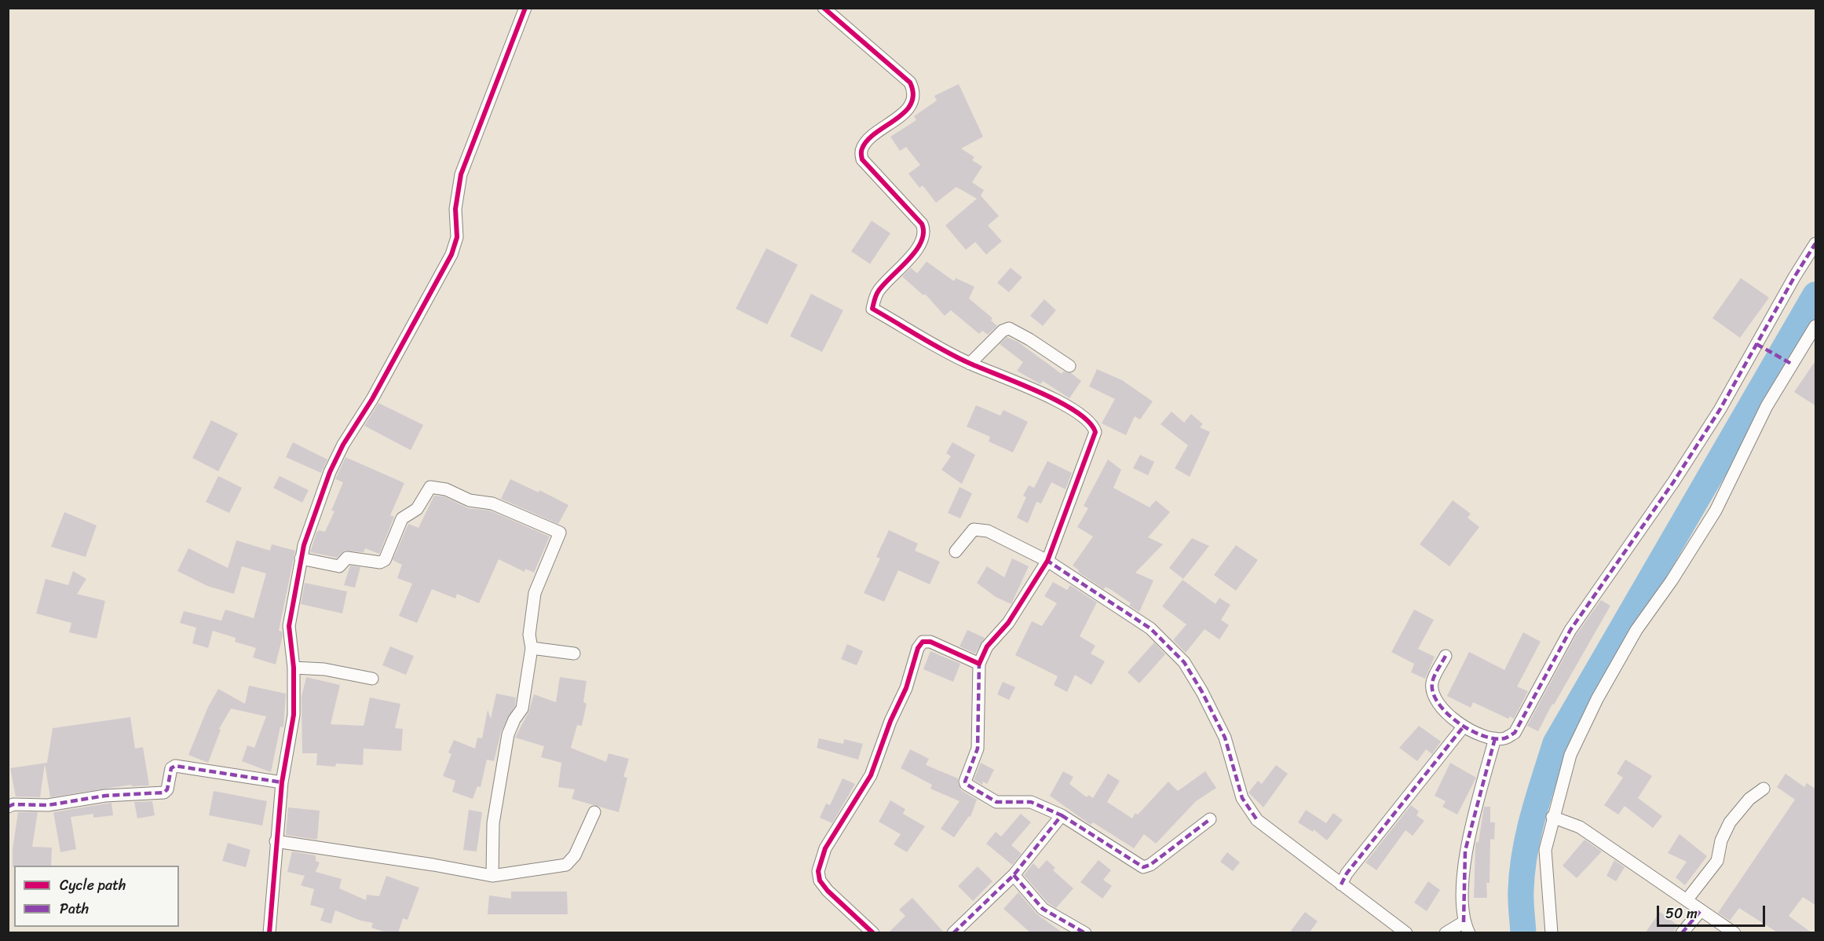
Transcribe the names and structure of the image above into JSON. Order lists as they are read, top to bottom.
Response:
{
  "legend": ["Cycle path", "Path"],
  "scale_bar": "50 m"
}
